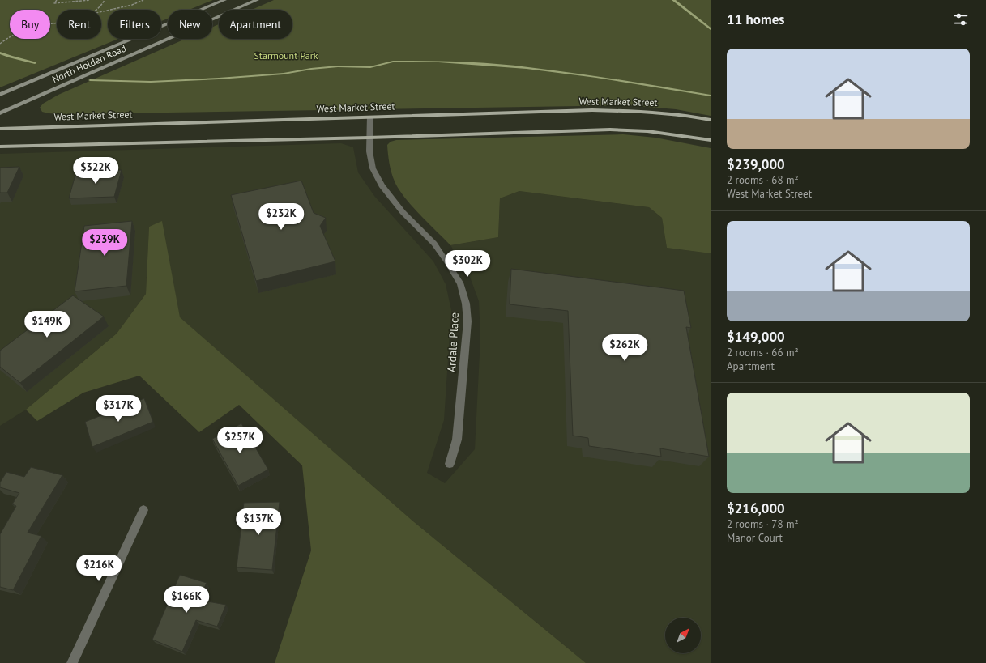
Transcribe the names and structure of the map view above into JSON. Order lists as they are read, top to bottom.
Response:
{
  "streets": {
    "main road": ["North Holden Road", "West Market Street"],
    "street": ["Ardale Place"]
  },
  "crossings": [
    ["West Market Street", "Ardale Place"]
  ],
  "parks": ["Starmount Park"],
  "north": "top right",
  "page": {
    "heading": "11 homes",
    "chip": [
      "Buy",
      "Rent",
      "Filters",
      "New",
      "Apartment"
    ],
    "list": [
      {
        "name": "$239,000",
        "note": "2 rooms · 68 m² · West Market Street"
      },
      {
        "name": "$149,000",
        "note": "2 rooms · 66 m² · Apartment"
      },
      {
        "name": "$216,000",
        "note": "2 rooms · 78 m² · Manor Court"
      }
    ],
    "price": [
      "$322K",
      "$232K",
      "$239K",
      "$302K",
      "$149K",
      "$262K",
      "$317K",
      "$257K",
      "$137K",
      "$216K",
      "$166K"
    ]
  }
}
